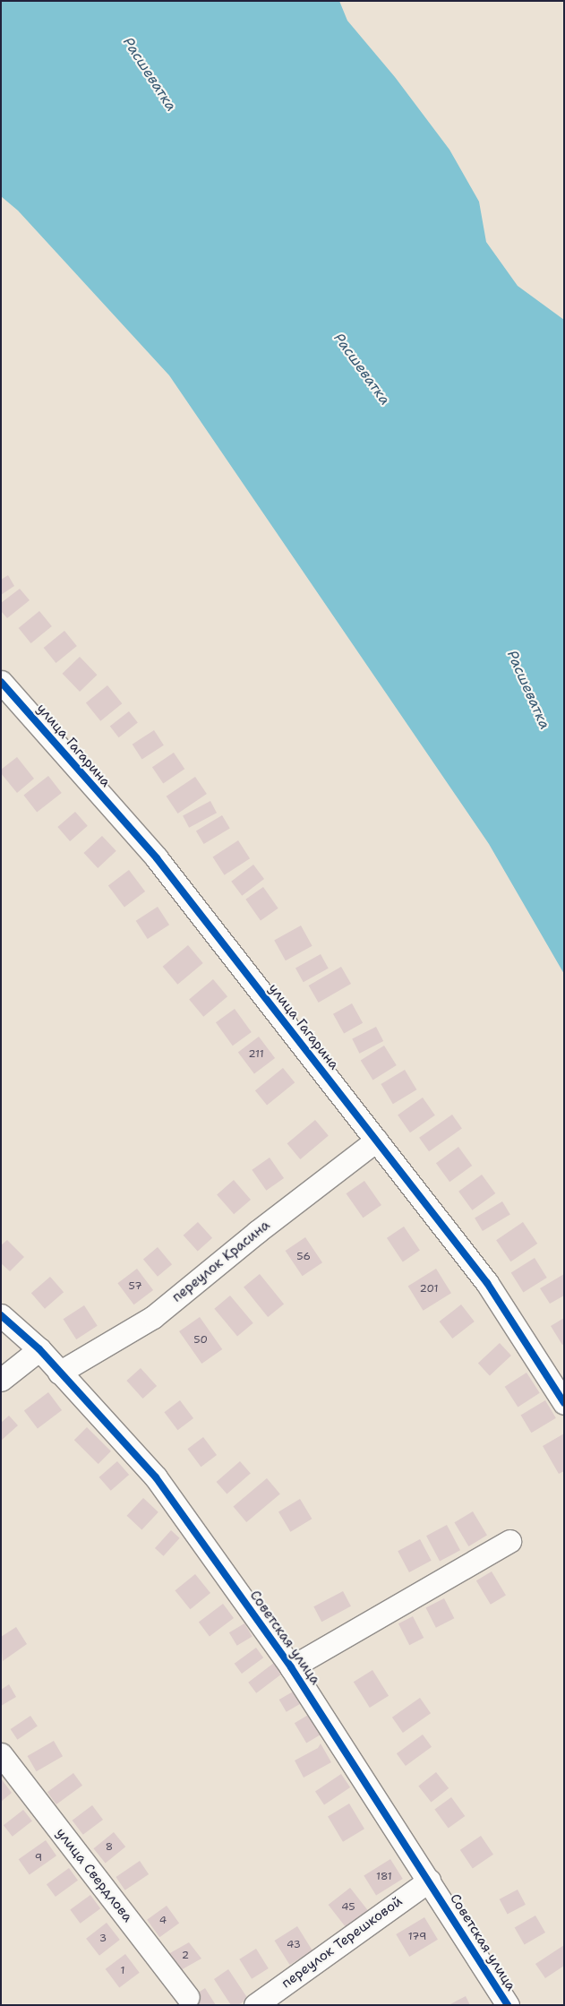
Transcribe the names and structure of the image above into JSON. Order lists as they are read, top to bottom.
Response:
{
  "streets": {
    "street": [
      "улица Гагарина",
      "переулок Красина",
      "Советская улица",
      "улица Свердлова",
      "переулок Терешковой"
    ]
  },
  "crossings": [
    ["улица Гагарина", "переулок Красина"],
    ["переулок Красина", "Советская улица"],
    ["Советская улица", "переулок Терешковой"]
  ],
  "water": ["Расшеватка"],
  "house_numbers": [
    "211",
    "56",
    "57",
    "201",
    "50",
    "8",
    "9",
    "181",
    "45",
    "4",
    "179",
    "3",
    "43",
    "2",
    "1"
  ]
}
